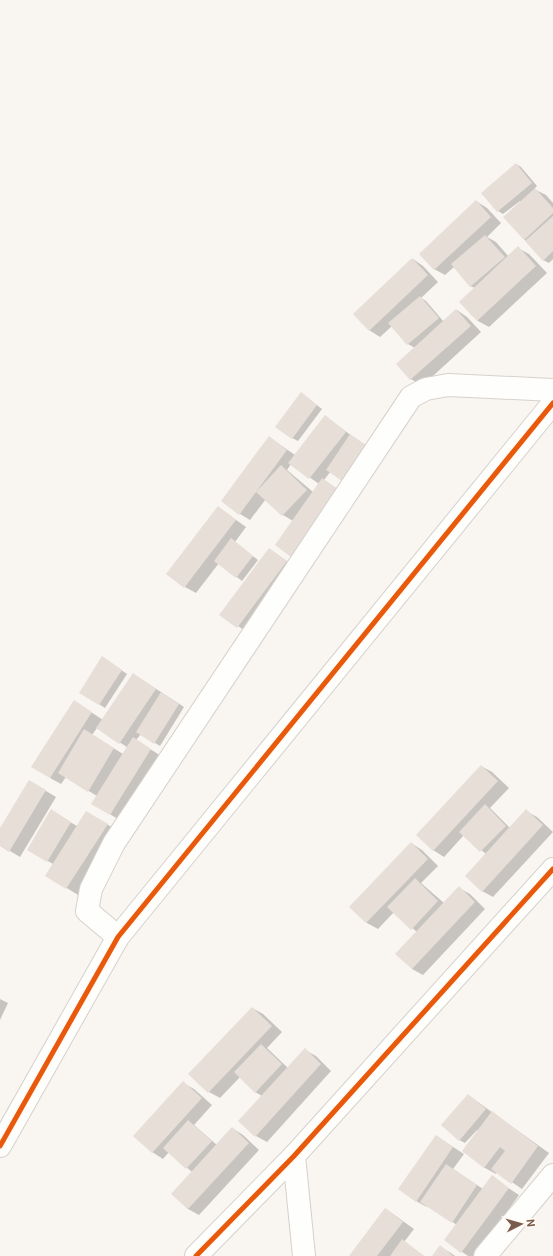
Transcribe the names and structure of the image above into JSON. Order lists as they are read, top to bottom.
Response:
{
  "north": "right"
}
